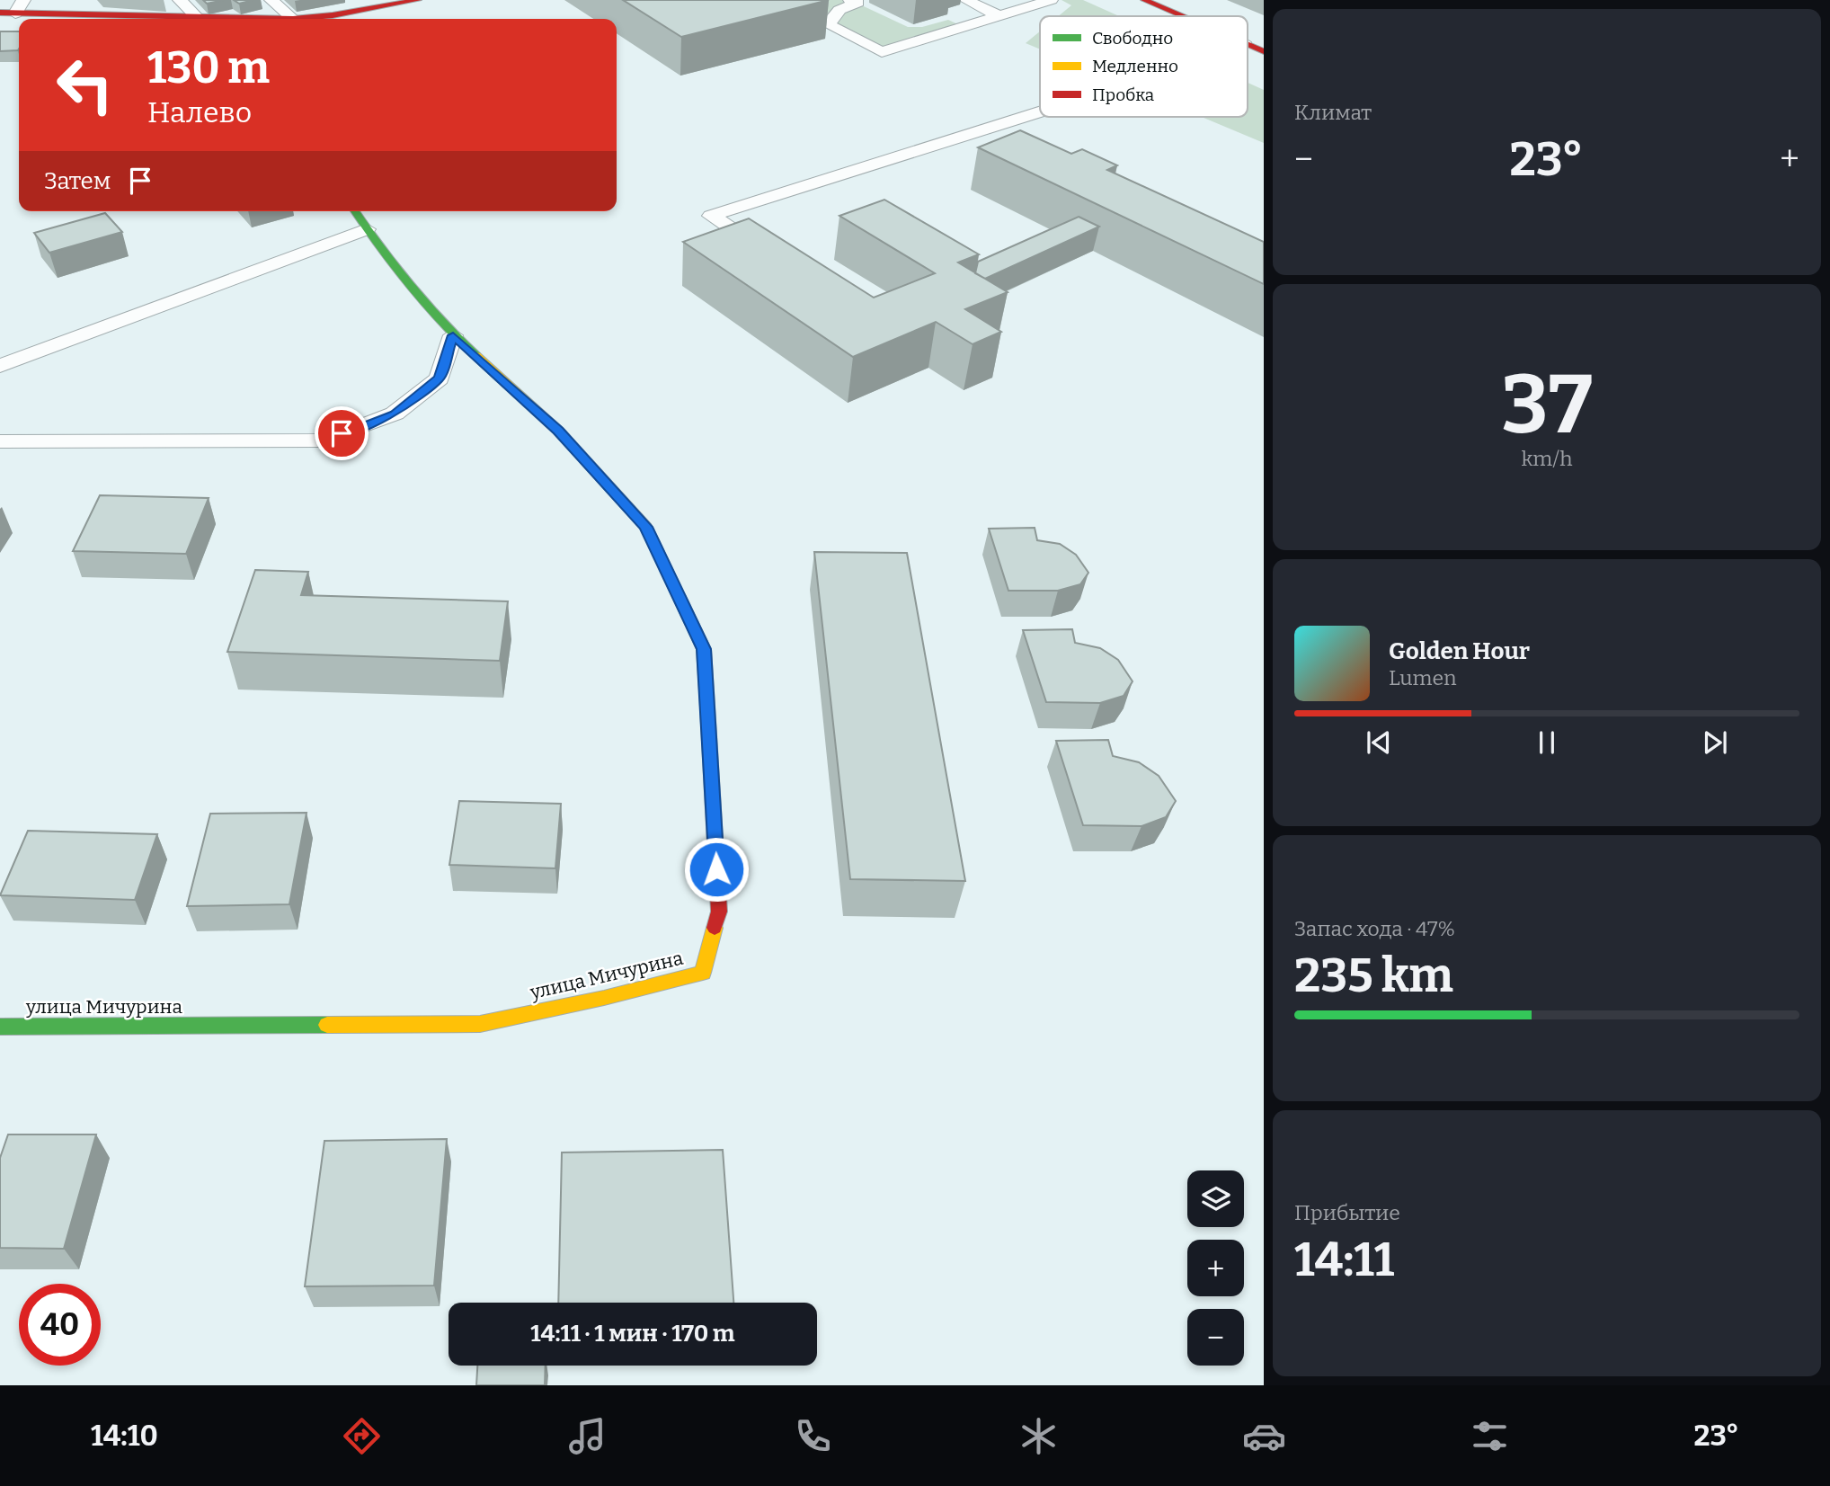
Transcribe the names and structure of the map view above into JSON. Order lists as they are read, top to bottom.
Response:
{
  "streets": {
    "street": ["улица Мичурина"]
  },
  "legend": ["Свободно", "Медленно", "Пробка"],
  "page": {
    "tile": [
      "Климат",
      ["37", "km/h"],
      ["Запас хода · 47%", "235 km"],
      ["Прибытие", "14:11"]
    ],
    "turn": ["130 m", "Налево"],
    "heat": ["−", "23°", "+"],
    "then": "Затем",
    "song": ["Golden Hour", "Lumen"],
    "map_buttons": ["+", "−"],
    "limit": "40",
    "trip": "14:11 · 1 мин · 170 m",
    "tabs": ["14:10", "23°"]
  }
}
